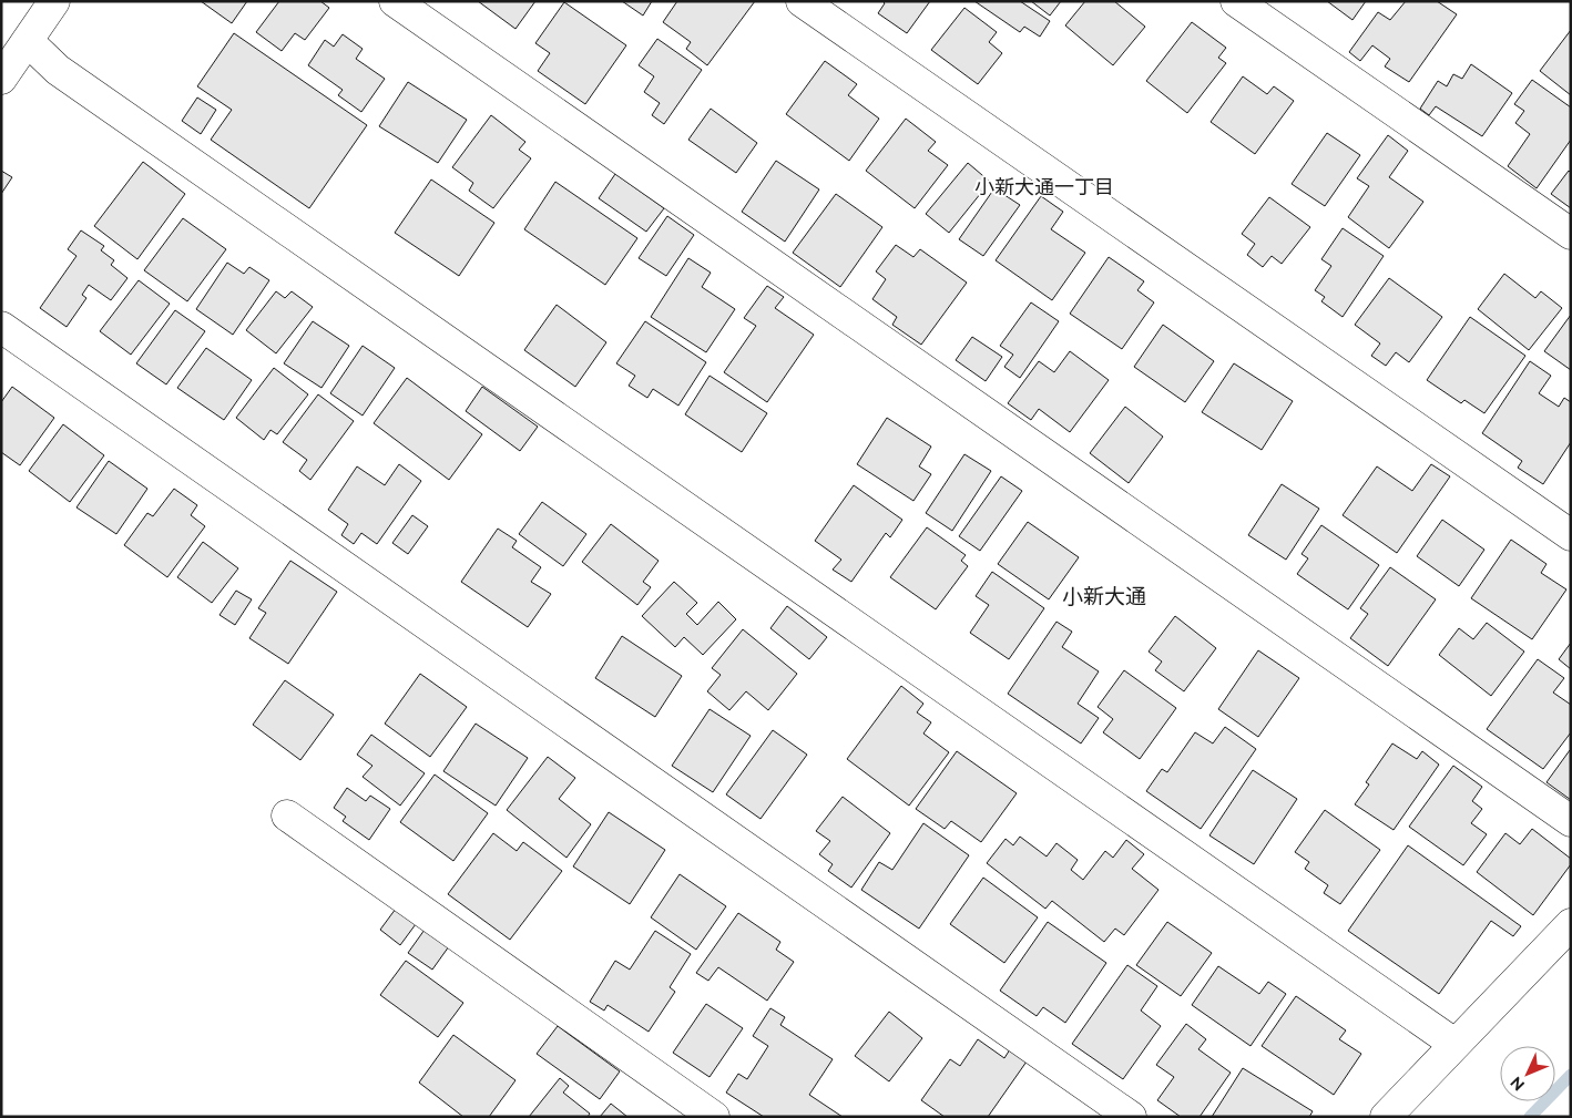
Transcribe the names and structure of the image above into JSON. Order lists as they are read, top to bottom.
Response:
{
  "districts": ["小新大通一丁目", "小新大通"],
  "north": "bottom left"
}
